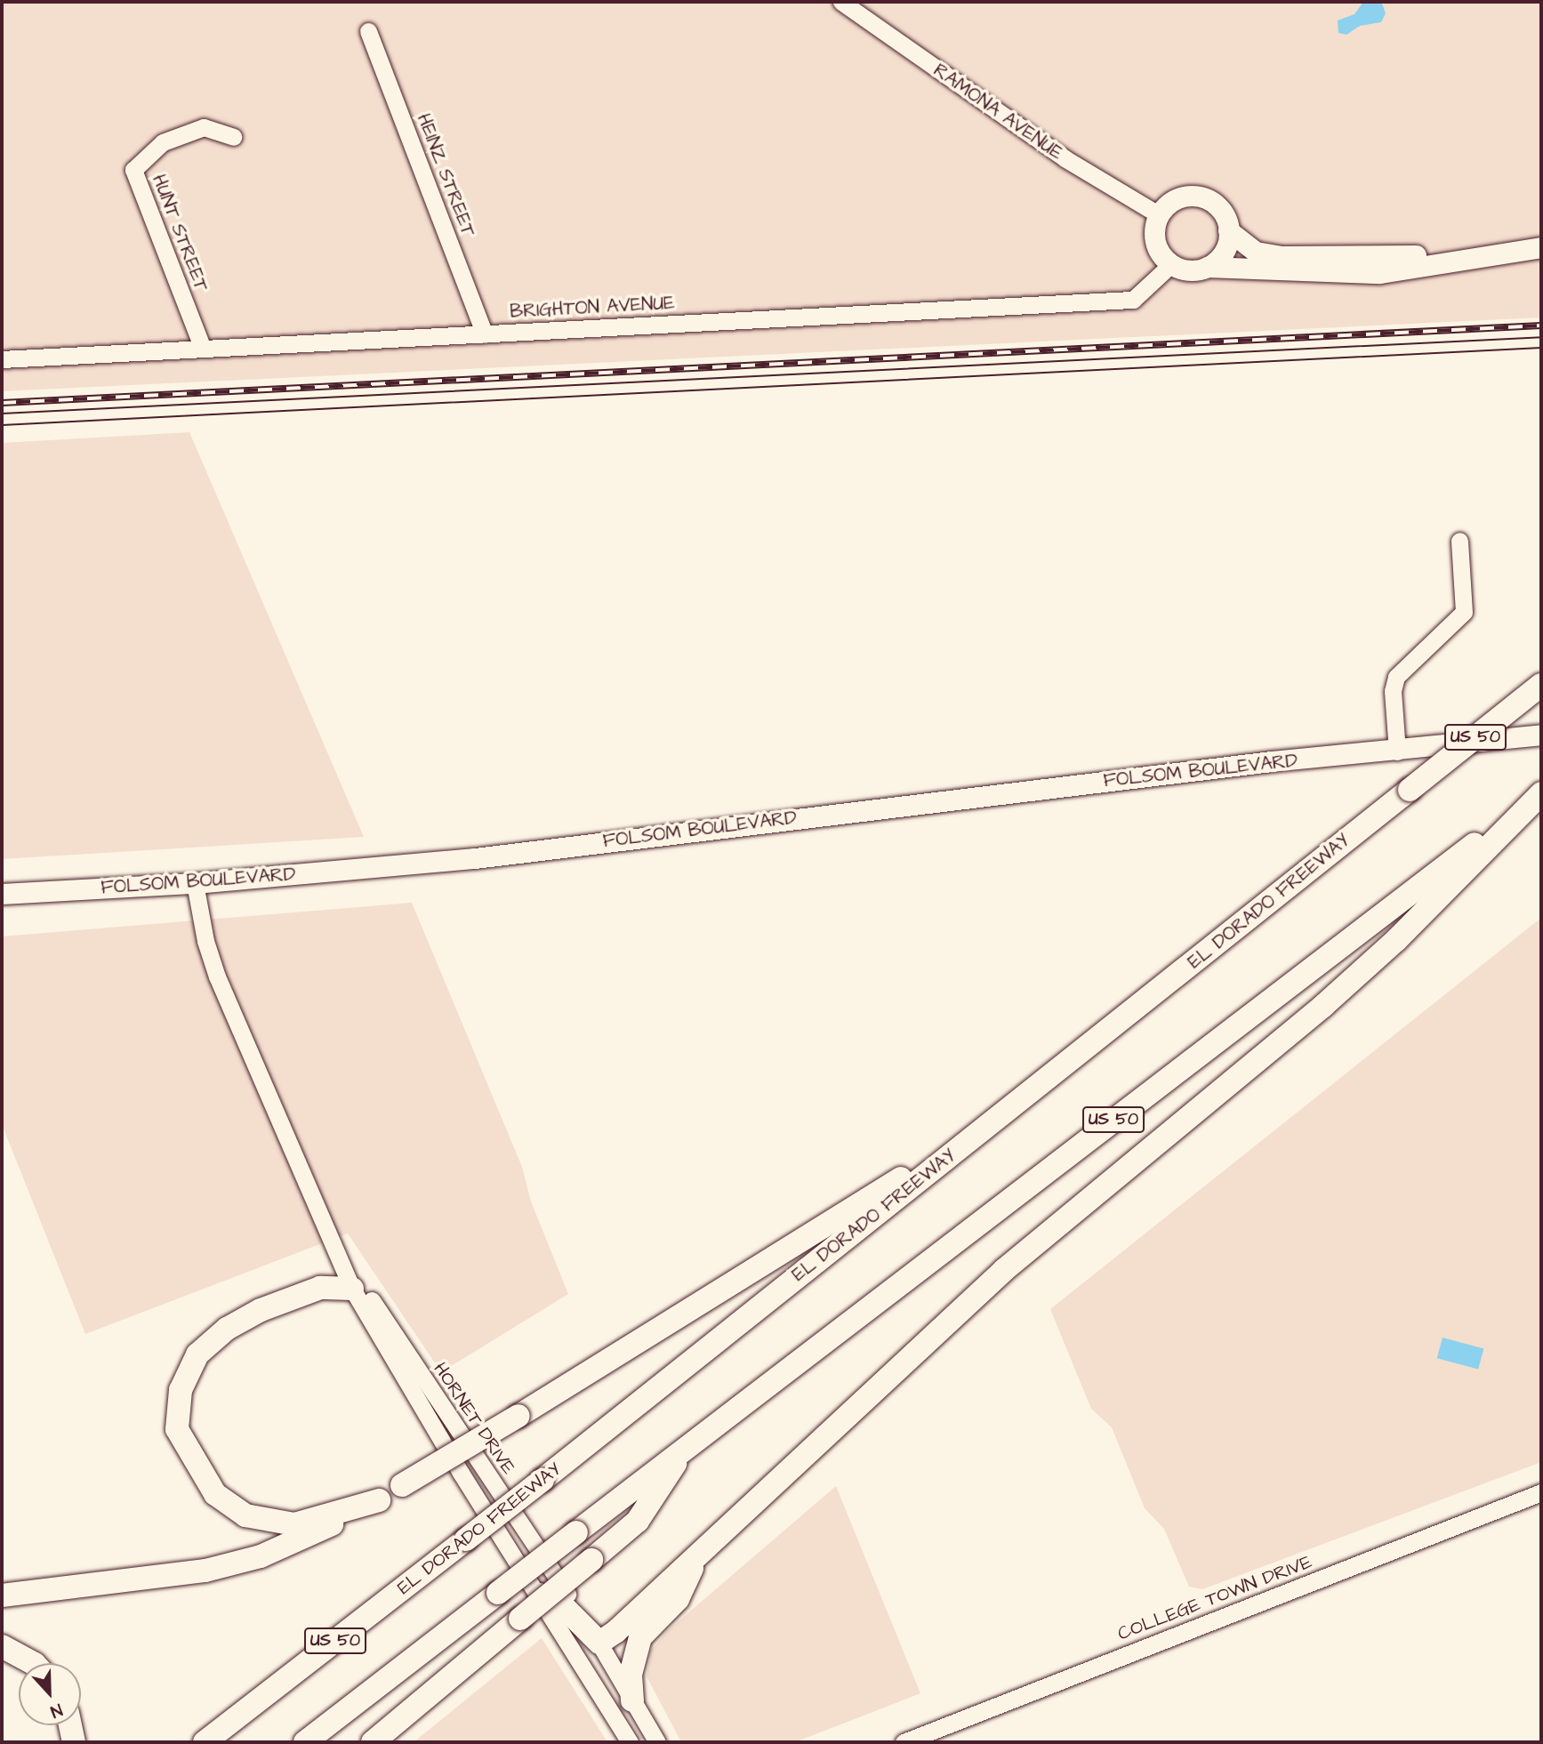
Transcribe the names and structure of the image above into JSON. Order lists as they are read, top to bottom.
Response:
{
  "streets": {
    "highway": ["US 50", "EL DORADO FREEWAY"],
    "main road": ["FOLSOM BOULEVARD"],
    "street": [
      "RAMONA AVENUE",
      "HEINZ STREET",
      "HUNT STREET",
      "BRIGHTON AVENUE",
      "HORNET DRIVE",
      "COLLEGE TOWN DRIVE"
    ]
  },
  "crossings": [
    ["RAMONA AVENUE", "BRIGHTON AVENUE"],
    ["HEINZ STREET", "BRIGHTON AVENUE"],
    ["HUNT STREET", "BRIGHTON AVENUE"],
    ["FOLSOM BOULEVARD", "HORNET DRIVE"]
  ],
  "north": "bottom"
}
